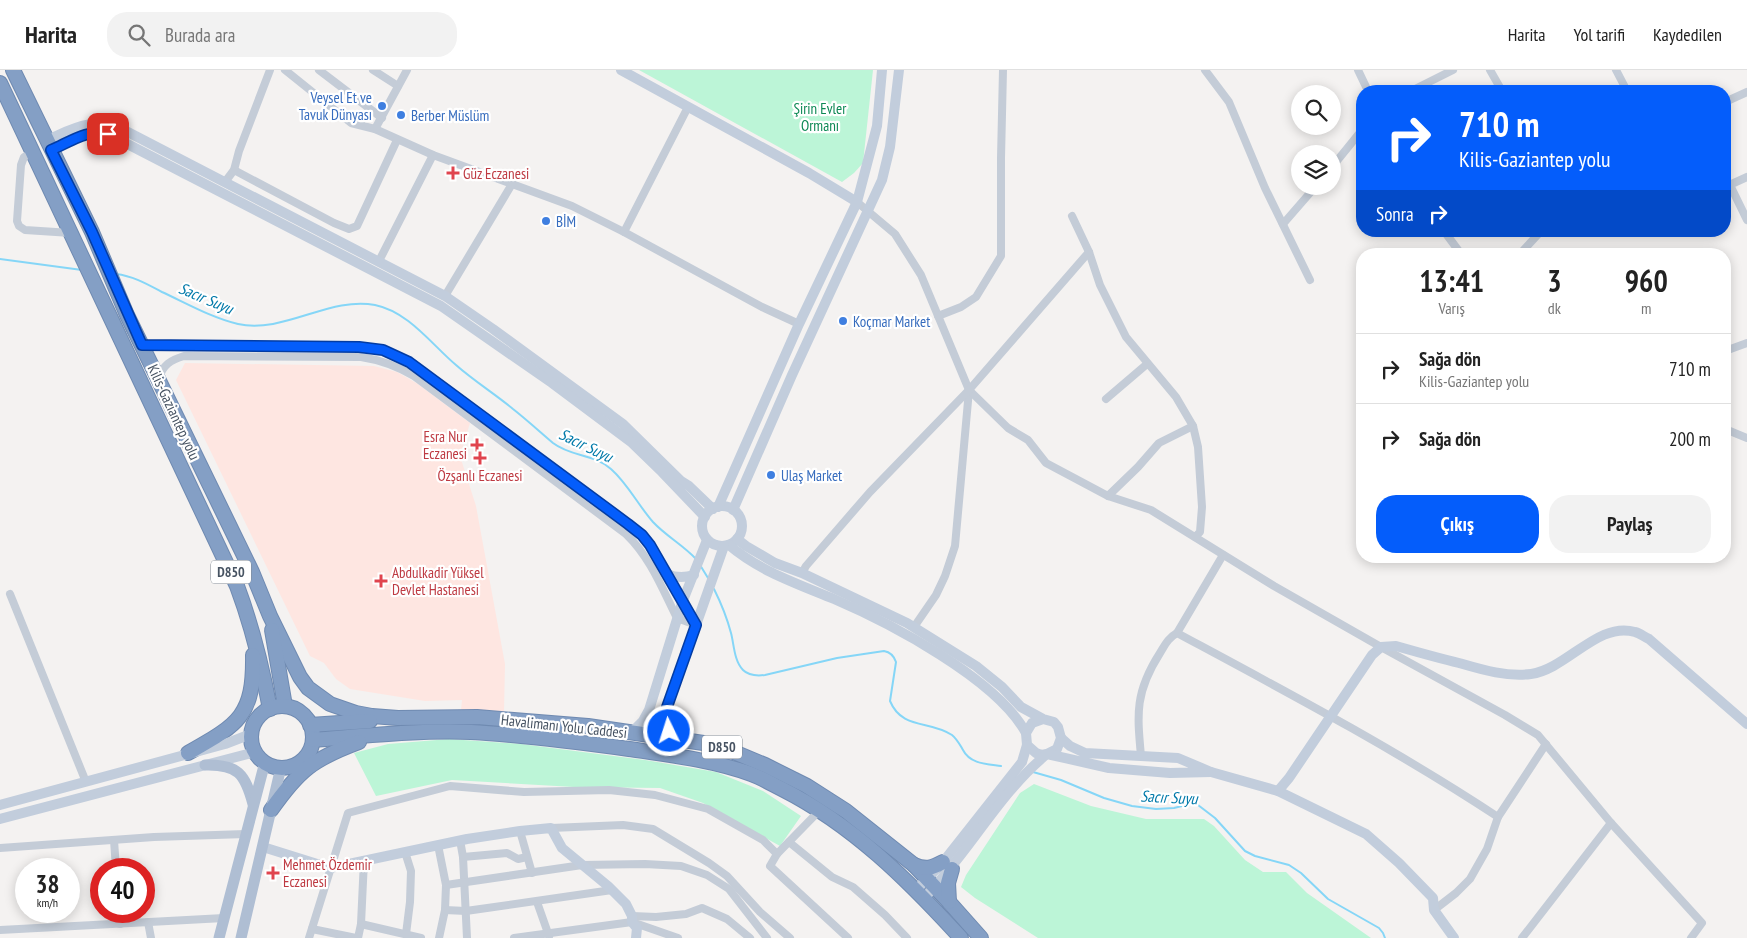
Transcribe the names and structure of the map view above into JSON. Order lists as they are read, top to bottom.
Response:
{
  "streets": {
    "highway": ["Kilis-Gaziantep yolu", "D850", "Havalimanı Yolu Caddesi"]
  },
  "crossings": [
    ["Kilis-Gaziantep yolu", "D850"],
    ["Kilis-Gaziantep yolu", "Havalimanı Yolu Caddesi"],
    ["D850", "Havalimanı Yolu Caddesi"]
  ],
  "water": ["Sacır Suyu"],
  "parks": ["Şirin Evler Ormanı"],
  "places": {
    "other": [
      "Veysel Et ve Tavuk Dünyası",
      "Berber Müslüm",
      "BİM",
      "Koçmar Market",
      "Ulaş Market"
    ],
    "health": [
      "Güz Eczanesi",
      "Esra Nur Eczanesi",
      "Özşanlı Eczanesi",
      "Abdulkadir Yüksel Devlet Hastanesi",
      "Mehmet Özdemir Eczanesi"
    ]
  },
  "page": {
    "header": "Harita",
    "search": "Burada ara",
    "nav": ["Harita", "Yol tarifi", "Kaydedilen"],
    "turn": ["710 m", "Kilis-Gaziantep yolu"],
    "then": "Sonra",
    "eta": [
      "13:41",
      "Varış",
      "3",
      "dk",
      "960",
      "m"
    ],
    "list": [
      {
        "name": "Sağa dön",
        "note": "Kilis-Gaziantep yolu",
        "value": "710 m"
      },
      {
        "name": "Sağa dön",
        "value": "200 m"
      }
    ],
    "buttons": ["Çıkış", "Paylaş"],
    "speed": "38 km/h",
    "limit": "40"
  }
}
